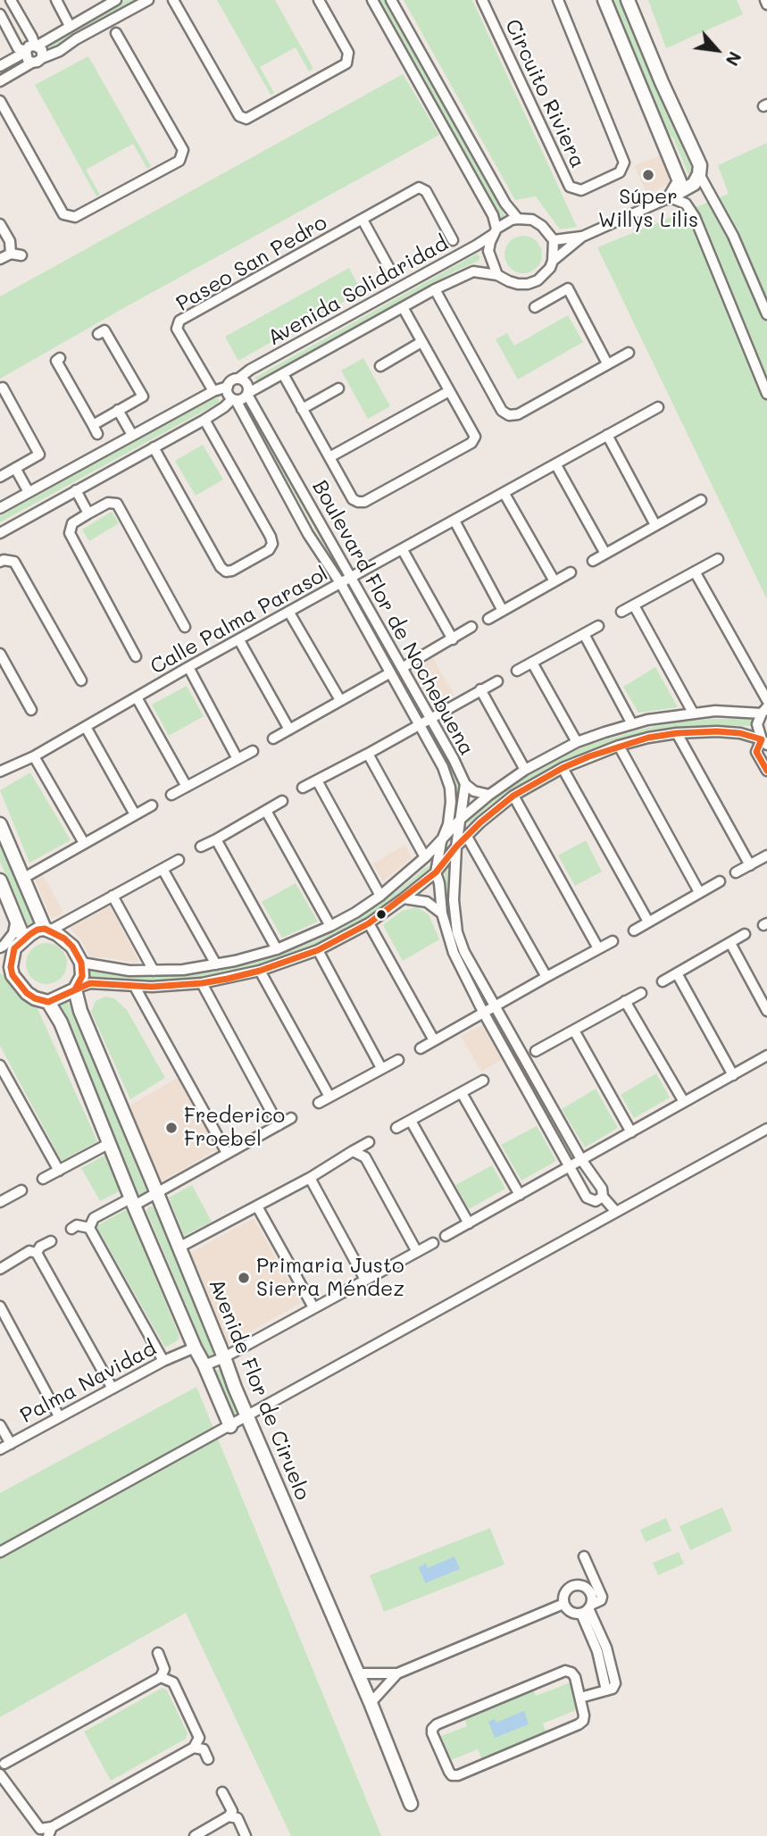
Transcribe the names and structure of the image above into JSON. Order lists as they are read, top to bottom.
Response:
{
  "streets": {
    "main road": ["Avenide Flor de Ciruelo"],
    "street": [
      "Circuito Riviera",
      "Paseo San Pedro",
      "Avenida Solidaridad",
      "Boulevard Flor de Nochebuena",
      "Calle Palma Parasol",
      "Palma Navidad"
    ]
  },
  "crossings": [
    ["Avenida Solidaridad", "Boulevard Flor de Nochebuena"],
    ["Boulevard Flor de Nochebuena", "Calle Palma Parasol"],
    ["Palma Navidad", "Avenide Flor de Ciruelo"]
  ],
  "places": ["Súper Willys Lilis", "Frederico Froebel", "Primaria Justo Sierra Méndez"],
  "north": "bottom right"
}
